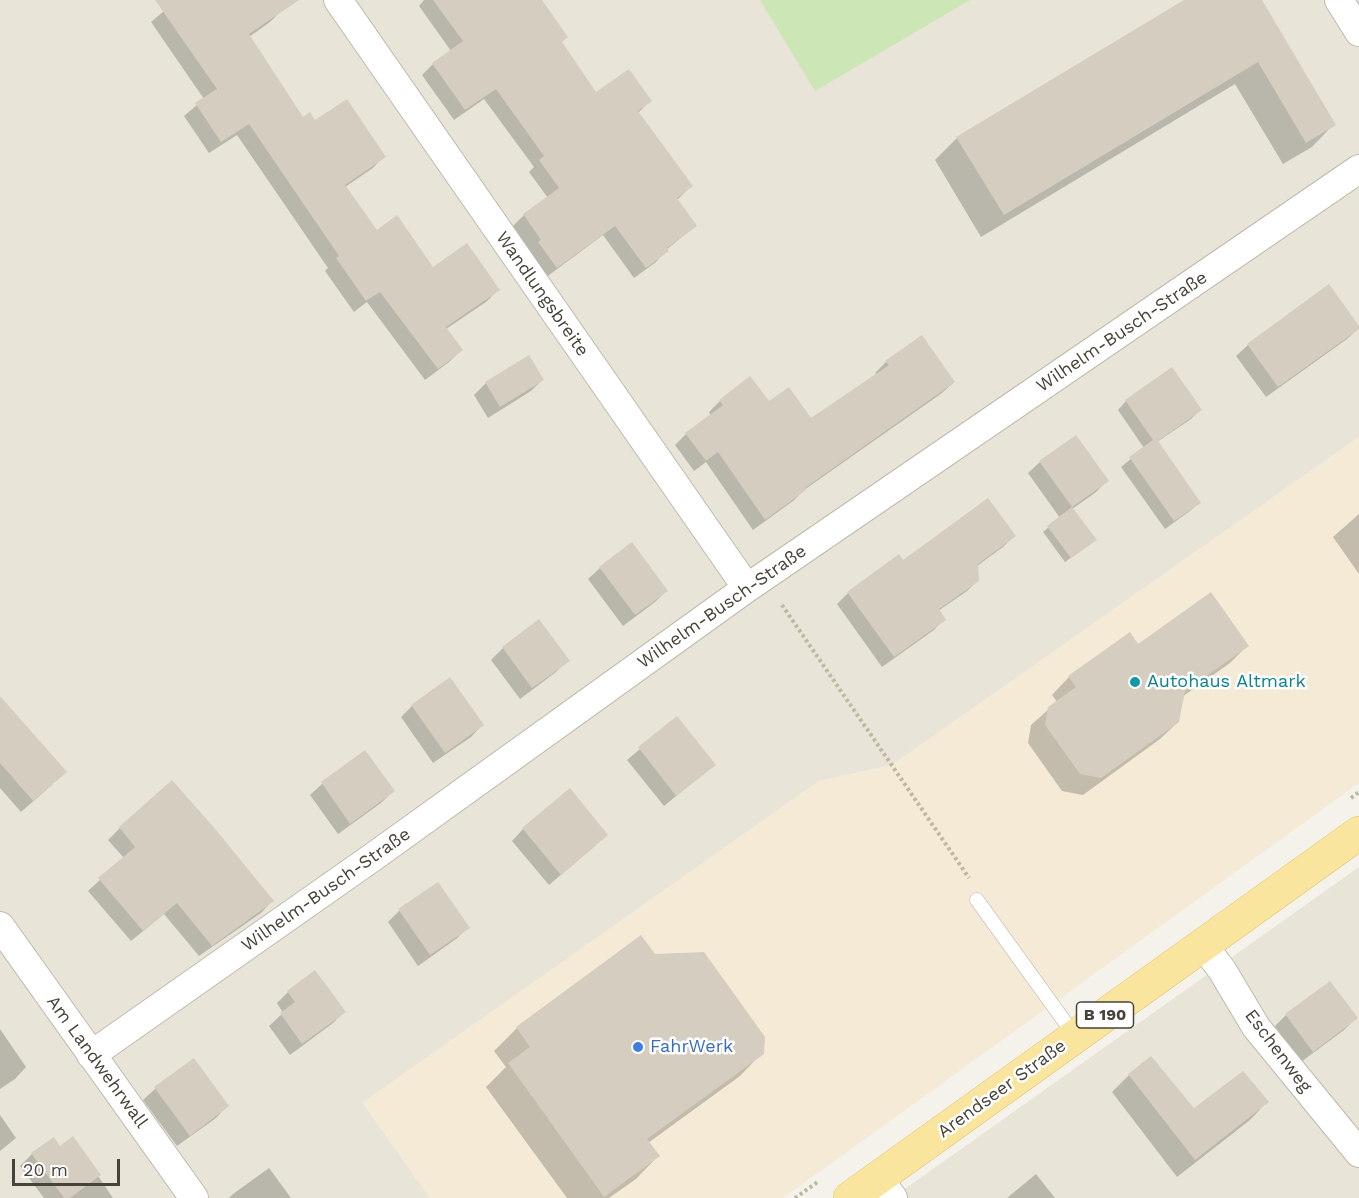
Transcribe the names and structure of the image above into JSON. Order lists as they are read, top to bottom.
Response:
{
  "streets": {
    "main road": ["B 190", "Arendseer Straße"],
    "street": [
      "Wandlungsbreite",
      "Wilhelm-Busch-Straße",
      "Eschenweg",
      "Am Landwehrwall"
    ]
  },
  "crossings": [
    ["Wandlungsbreite", "Wilhelm-Busch-Straße"],
    ["Wilhelm-Busch-Straße", "Am Landwehrwall"],
    ["Eschenweg", "Arendseer Straße"]
  ],
  "places": ["Autohaus Altmark", "FahrWerk"],
  "scale_bar": "20 m"
}
